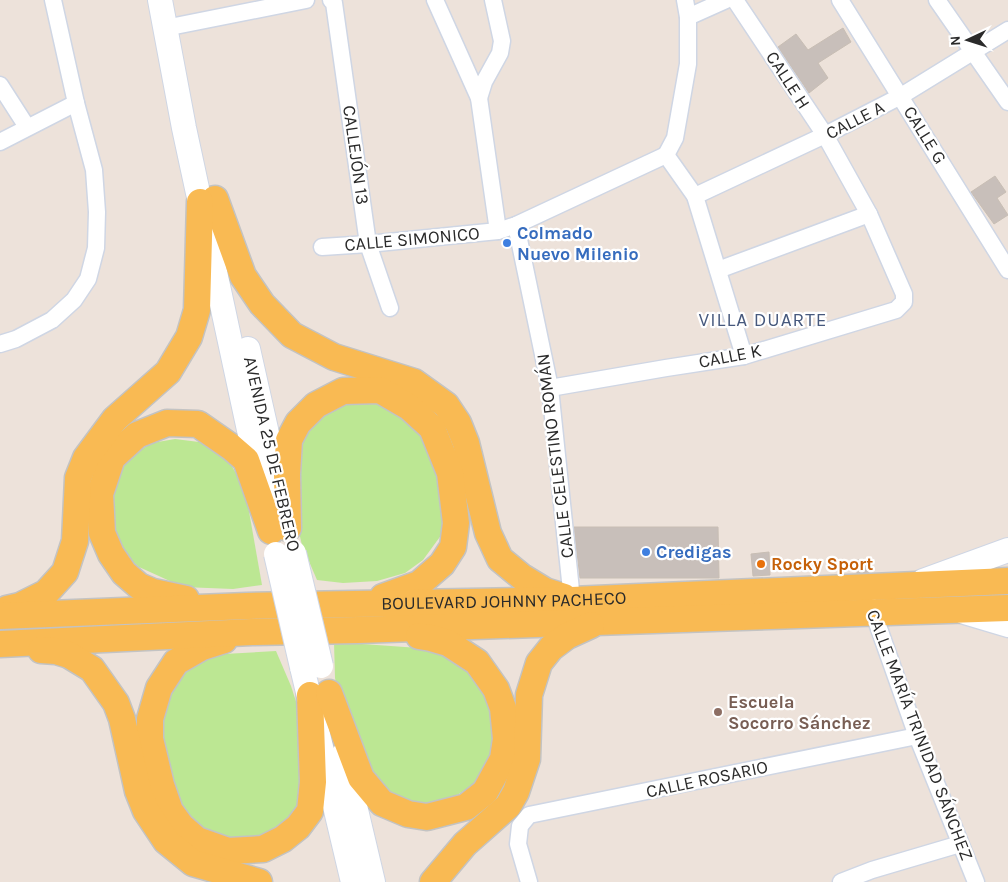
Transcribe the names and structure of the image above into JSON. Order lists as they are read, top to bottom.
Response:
{
  "streets": {
    "main road": ["AVENIDA 25 DE FEBRERO", "BOULEVARD JOHNNY PACHECO"],
    "street": [
      "CALLE H",
      "CALLE A",
      "CALLE G",
      "CALLEJÓN 13",
      "CALLE SIMONICO",
      "CALLE K",
      "CALLE CELESTINO ROMÁN",
      "CALLE MARÍA TRINIDAD SÁNCHEZ",
      "CALLE ROSARIO"
    ]
  },
  "crossings": [
    ["CALLE H", "CALLE A"],
    ["CALLE H", "CALLE K"],
    ["CALLE A", "CALLE G"],
    ["CALLEJÓN 13", "CALLE SIMONICO"],
    ["CALLE SIMONICO", "CALLE CELESTINO ROMÁN"],
    ["CALLE K", "CALLE CELESTINO ROMÁN"],
    ["CALLE CELESTINO ROMÁN", "BOULEVARD JOHNNY PACHECO"],
    ["BOULEVARD JOHNNY PACHECO", "CALLE MARÍA TRINIDAD SÁNCHEZ"],
    ["CALLE MARÍA TRINIDAD SÁNCHEZ", "CALLE ROSARIO"]
  ],
  "districts": ["VILLA DUARTE"],
  "places": [
    "Colmado Nuevo Milenio",
    "Credigas",
    "Rocky Sport",
    "Escuela Socorro Sánchez"
  ],
  "north": "left"
}
